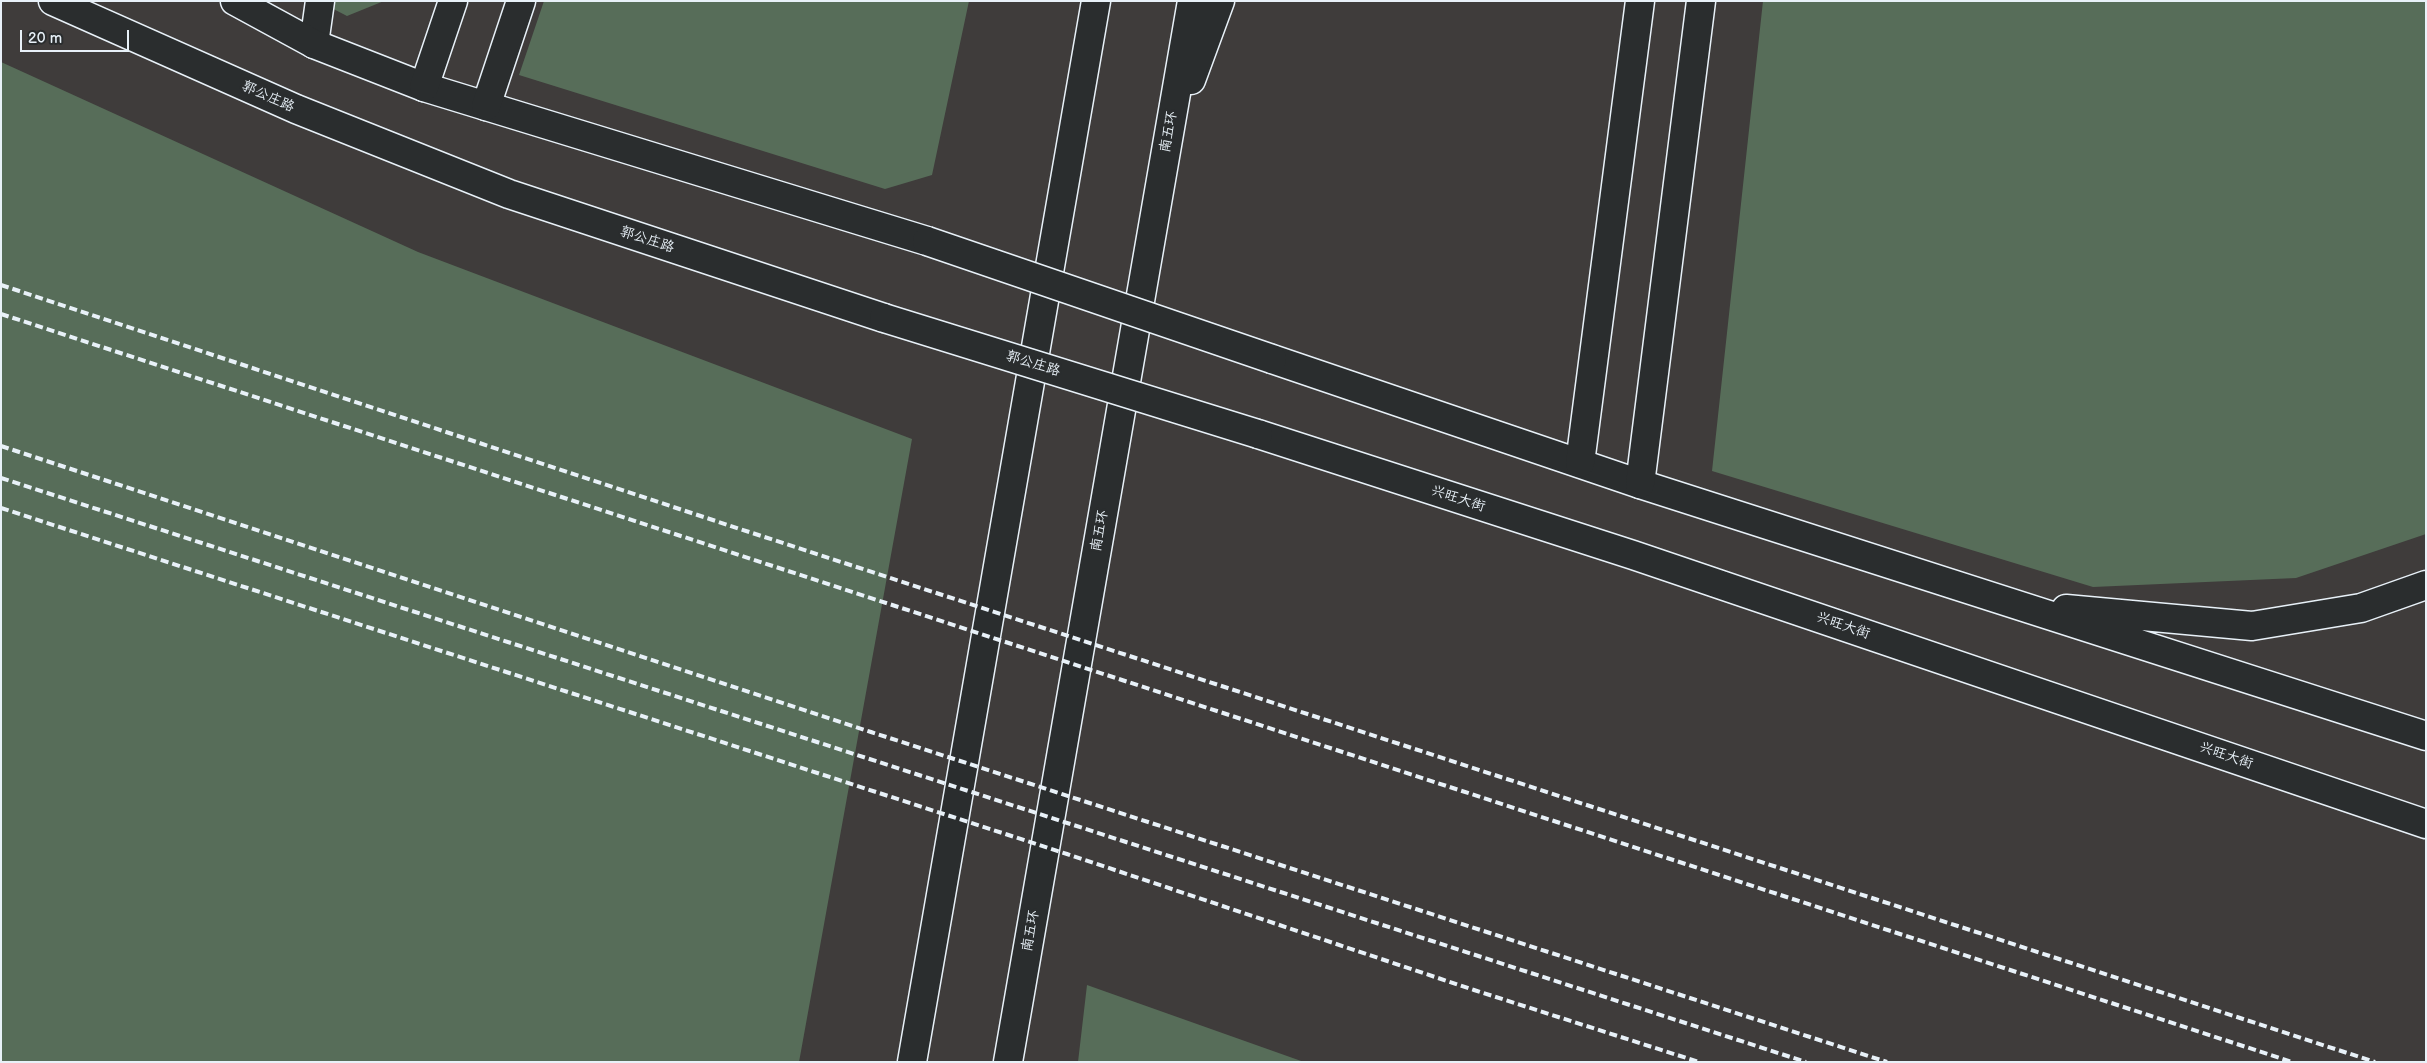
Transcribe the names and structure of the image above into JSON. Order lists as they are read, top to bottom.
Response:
{
  "streets": {
    "main road": ["郭公庄路", "南五环", "兴旺大街"]
  },
  "crossings": [
    ["郭公庄路", "兴旺大街"]
  ],
  "scale_bar": "20 m"
}
